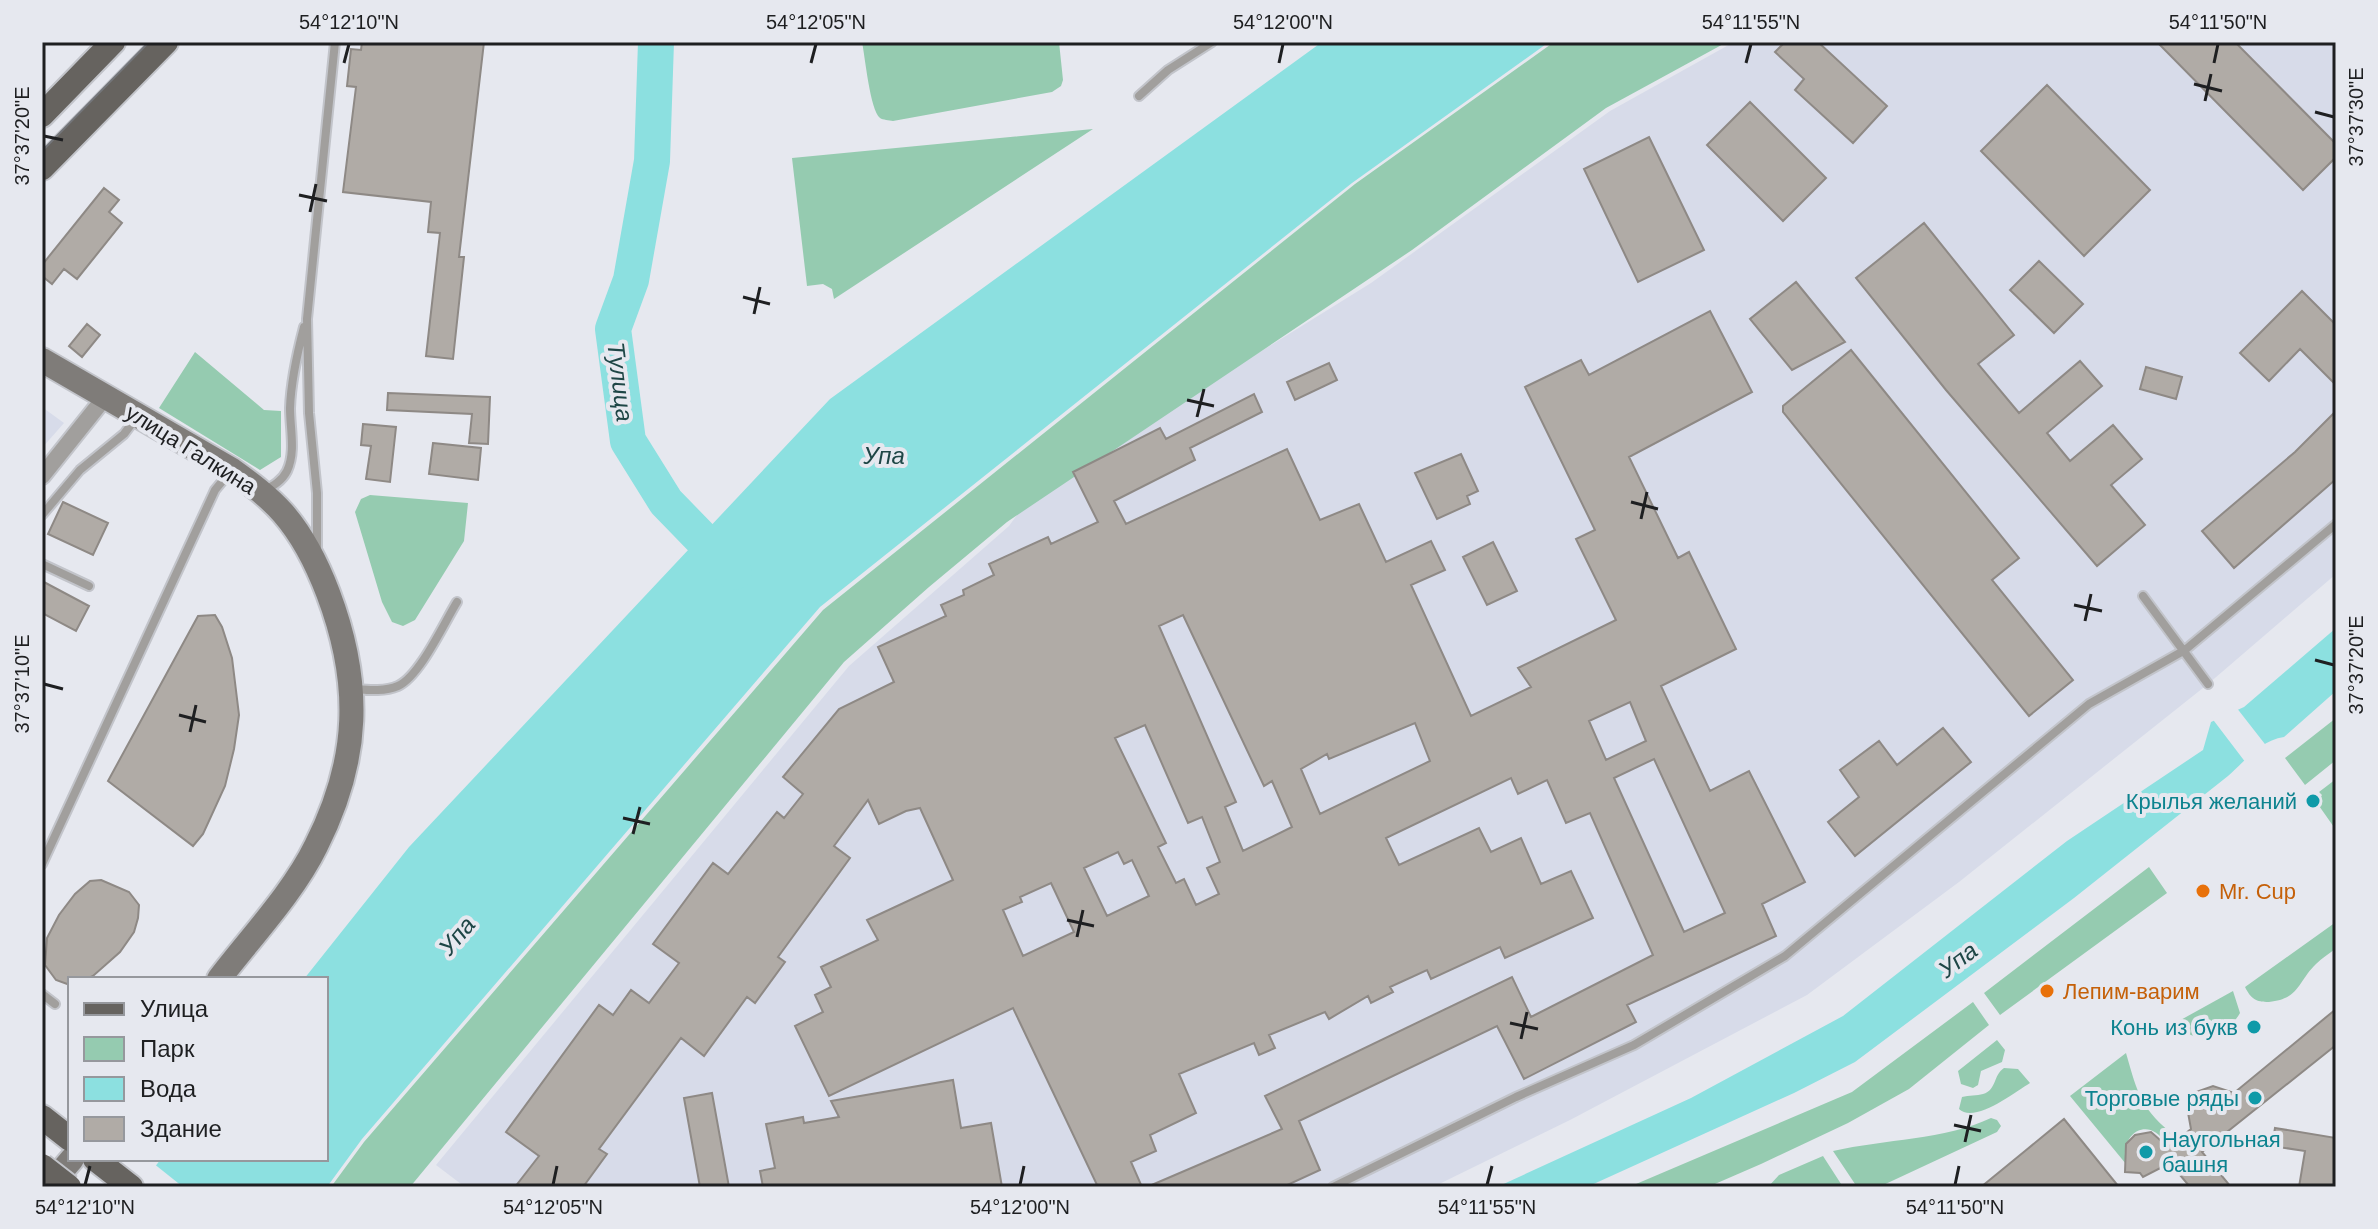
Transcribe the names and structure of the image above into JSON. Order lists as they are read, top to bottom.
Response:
{
  "streets": {
    "main road": ["улица Галкина"]
  },
  "water": ["Тулица", "Упа"],
  "places": [
    "Крылья желаний",
    "Mr. Cup",
    "Лепим-варим",
    "Конь из букв",
    "Торговые ряды",
    "Наугольная башня"
  ],
  "legend": [
    "Улица",
    "Парк",
    "Вода",
    "Здание"
  ],
  "coordinates": [
    "54°12'10\"N",
    "54°12'05\"N",
    "54°12'00\"N",
    "54°11'55\"N",
    "54°11'50\"N",
    "37°37'30\"E",
    "37°37'20\"E",
    "37°37'10\"E"
  ]
}
